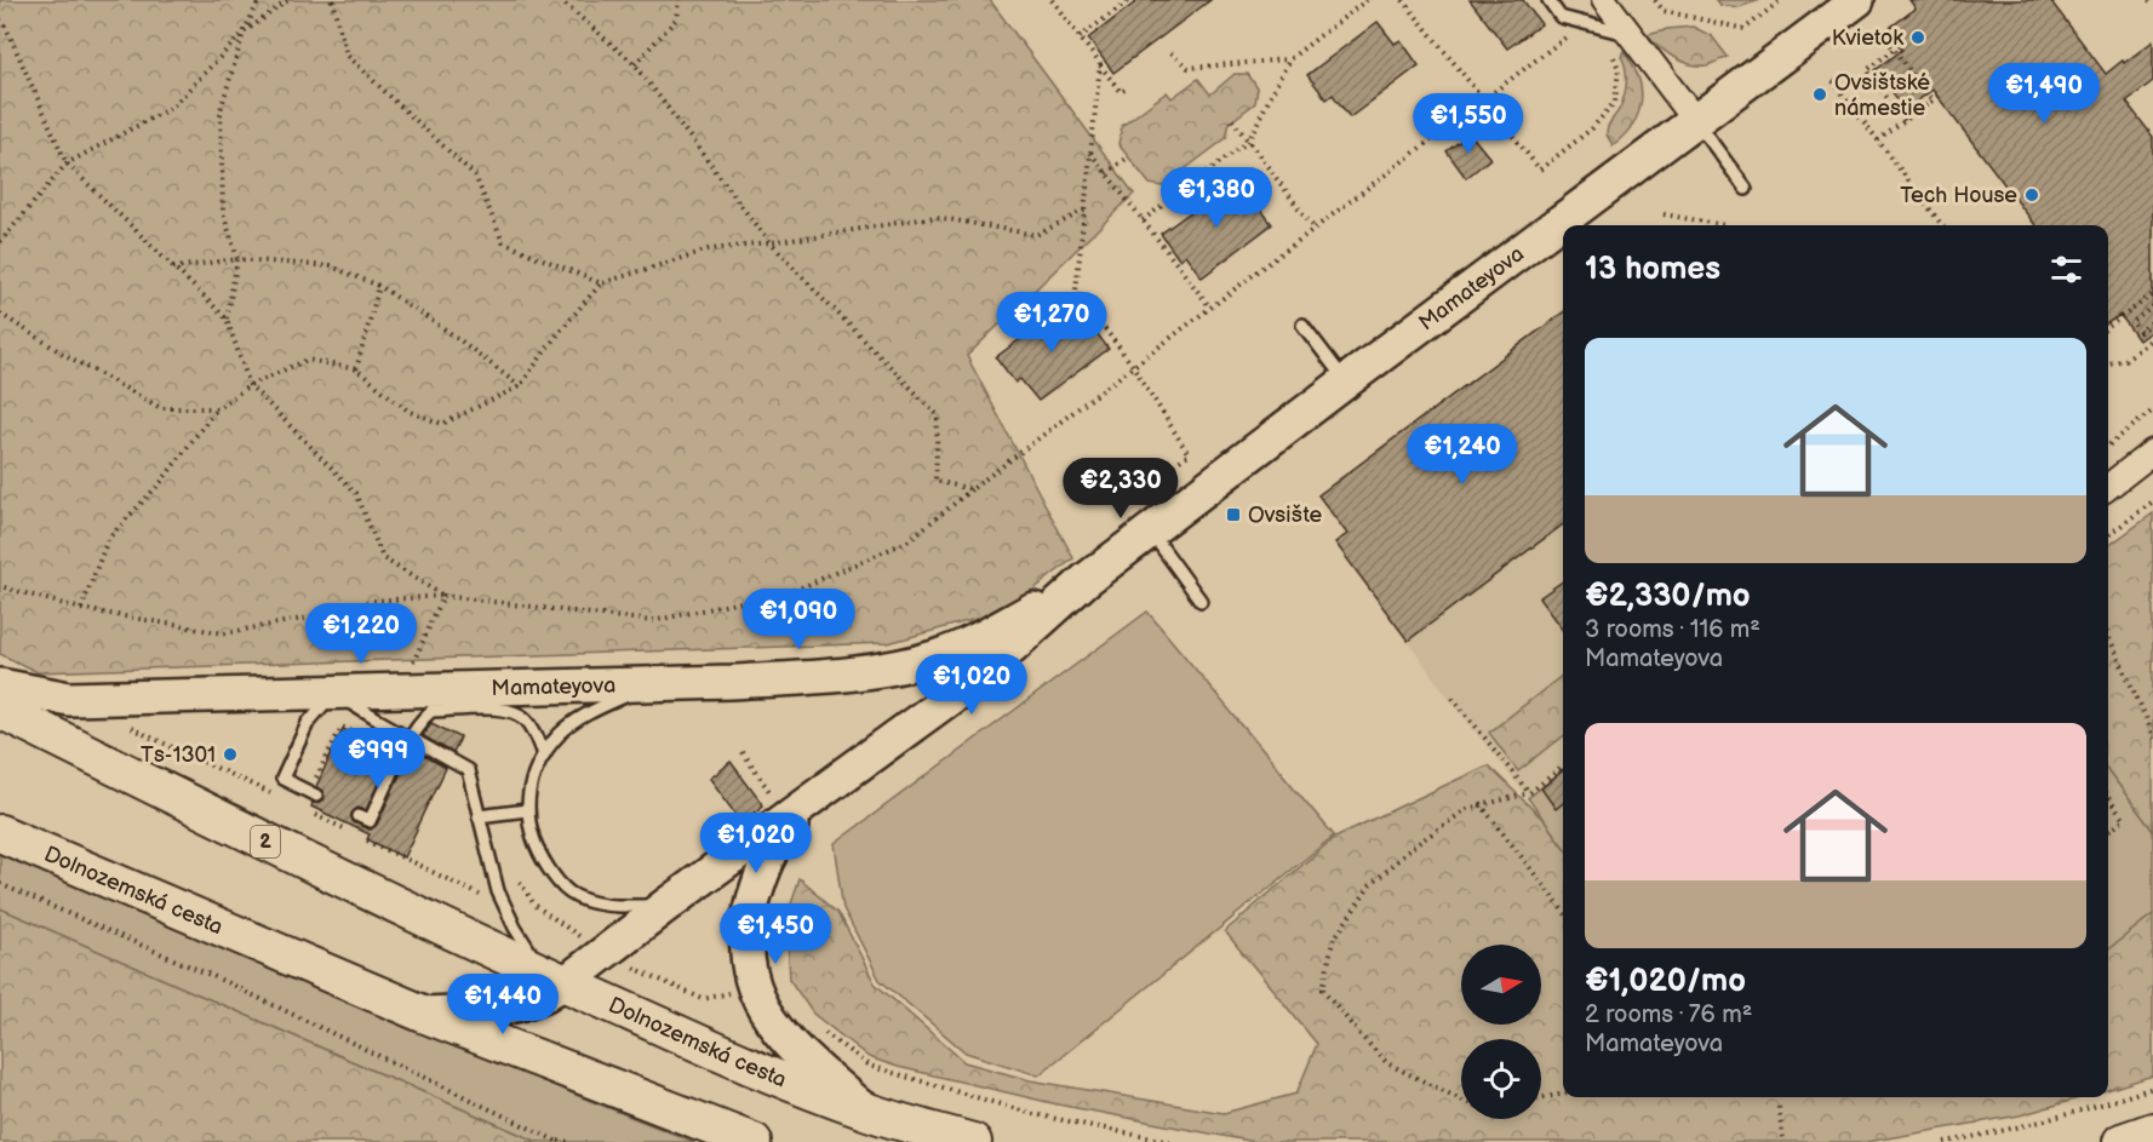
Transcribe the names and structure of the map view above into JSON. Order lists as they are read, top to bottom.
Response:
{
  "streets": {
    "main road": ["2", "Dolnozemská cesta"],
    "street": ["Mamateyova"]
  },
  "crossings": [
    ["Mamateyova", "Dolnozemská cesta"]
  ],
  "places": {
    "other": [
      "Kvietok",
      "Ovsištské námestie",
      "Tech House",
      "Ts-1301"
    ],
    "transit": ["Ovsište"]
  },
  "north": "right",
  "page": {
    "price": [
      "€1,490",
      "€1,550",
      "€1,380",
      "€1,270",
      "€1,240",
      "€2,330",
      "€1,090",
      "€1,220",
      "€1,020",
      "€999",
      "€1,020",
      "€1,450",
      "€1,440"
    ],
    "heading": "13 homes",
    "list": [
      {
        "name": "€2,330/mo",
        "note": "3 rooms · 116 m² · Mamateyova"
      },
      {
        "name": "€1,020/mo",
        "note": "2 rooms · 76 m² · Mamateyova"
      }
    ]
  }
}
